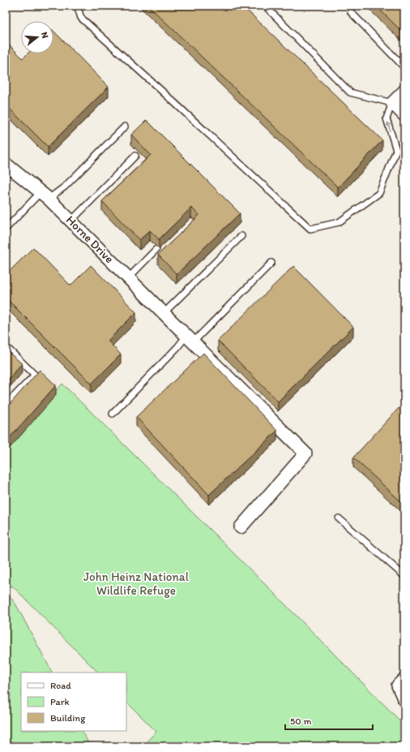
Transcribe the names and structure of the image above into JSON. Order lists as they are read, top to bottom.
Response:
{
  "streets": {
    "street": ["Horne Drive"]
  },
  "parks": ["John Heinz National Wildlife Refuge"],
  "legend": ["Road", "Park", "Building"],
  "scale_bar": "50 m",
  "north": "right"
}
